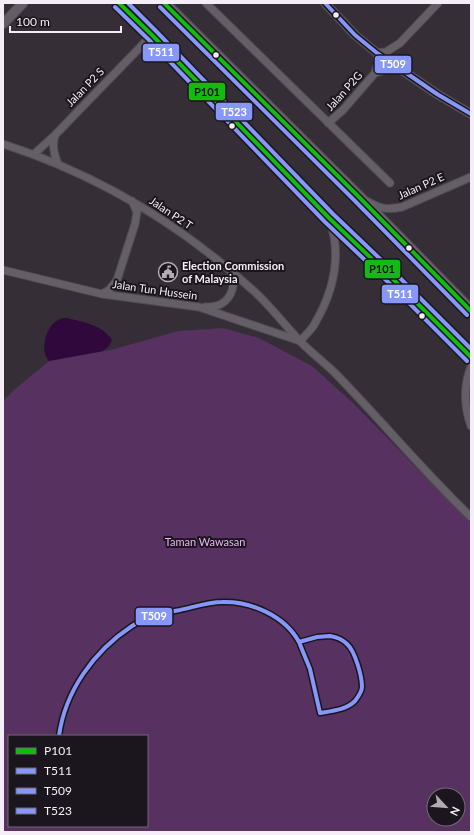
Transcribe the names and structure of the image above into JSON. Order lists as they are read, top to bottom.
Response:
{
  "streets": {
    "street": [
      "Jalan P2 S",
      "Jalan P2G",
      "Jalan P2 E",
      "Jalan P2 T",
      "Jalan Tun Hussein"
    ]
  },
  "crossings": [
    ["Jalan P2 S", "Jalan P2 T"],
    ["Jalan P2 T", "Jalan Tun Hussein"]
  ],
  "parks": ["Taman Wawasan"],
  "places": {
    "public building": ["Election Commission of Malaysia"]
  },
  "lines": [
    "transit line P101",
    "transit line T509",
    "transit line T523",
    "transit line T511"
  ],
  "legend": [
    "P101",
    "T511",
    "T509",
    "T523"
  ],
  "scale_bar": "100 m",
  "north": "bottom right"
}
